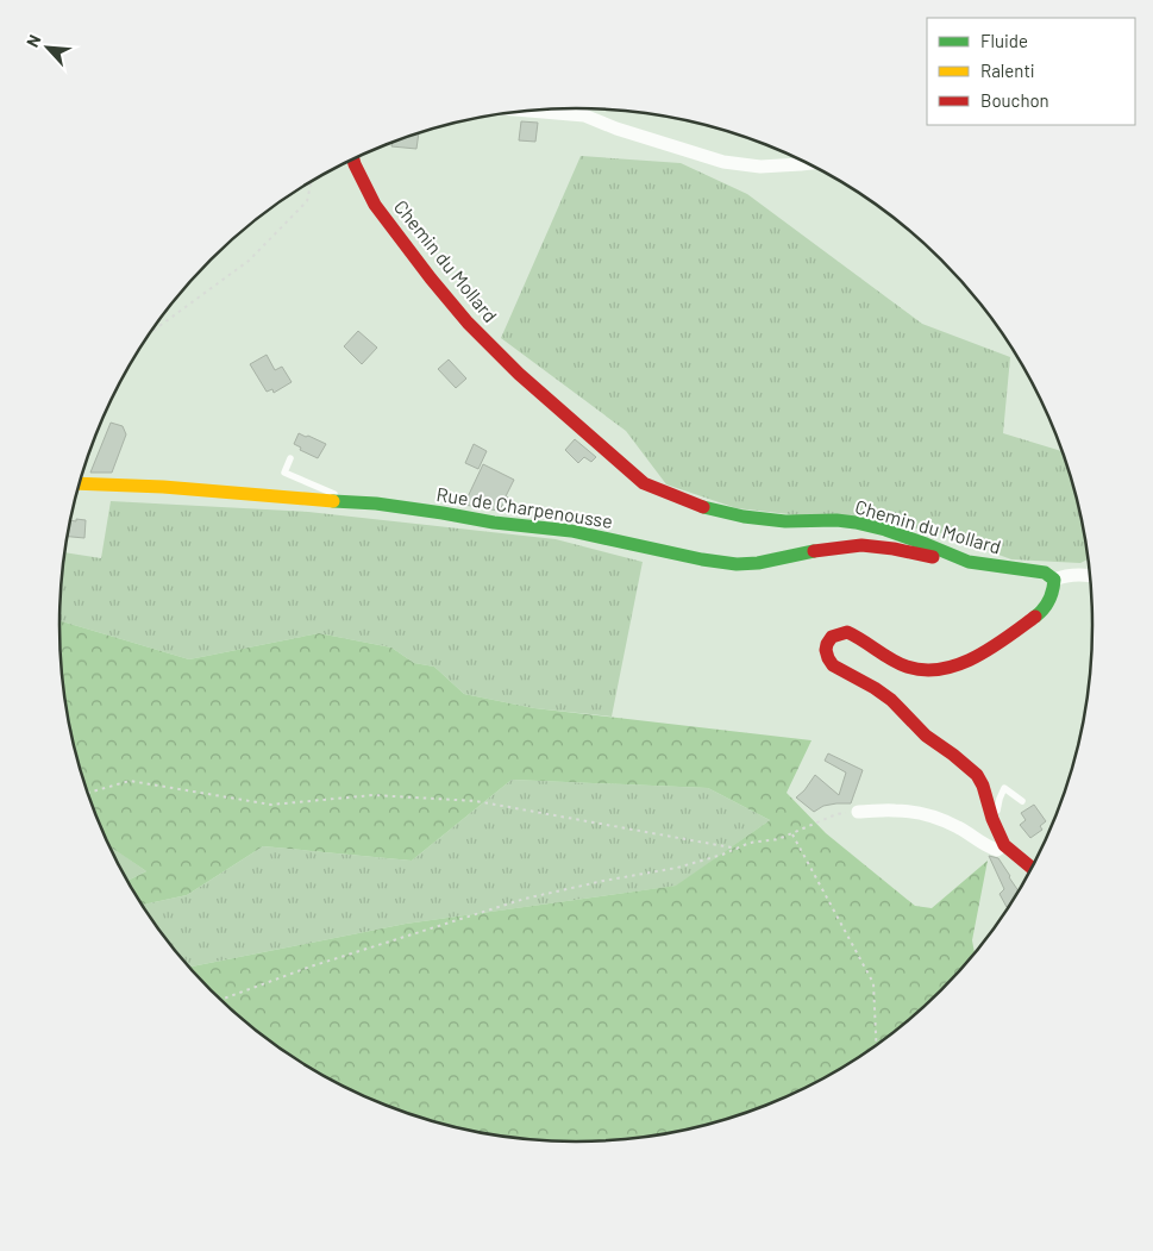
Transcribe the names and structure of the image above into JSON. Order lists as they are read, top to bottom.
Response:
{
  "streets": {
    "street": ["Chemin du Mollard", "Rue de Charpenousse"]
  },
  "crossings": [
    ["Chemin du Mollard", "Rue de Charpenousse"]
  ],
  "legend": ["Fluide", "Ralenti", "Bouchon"],
  "north": "top left"
}
